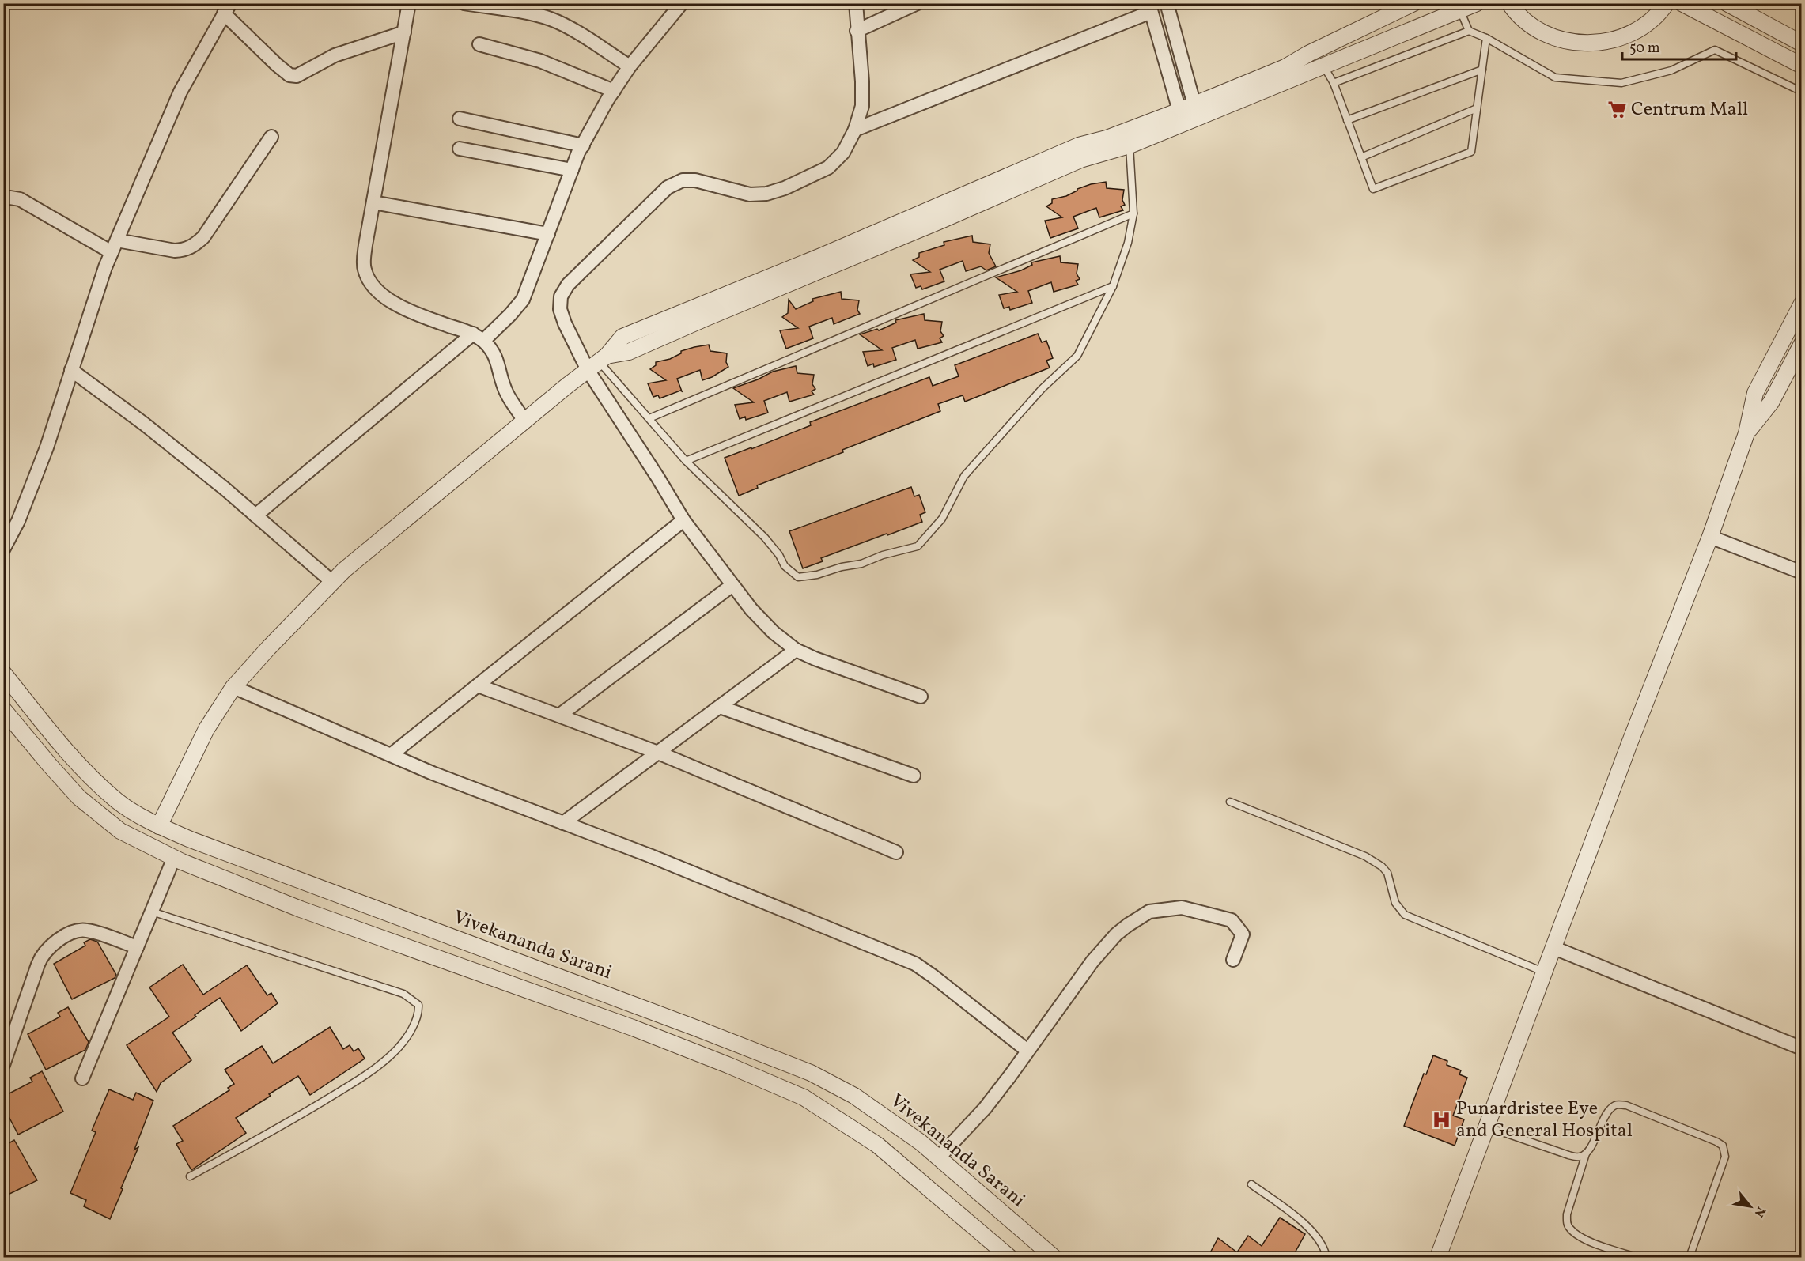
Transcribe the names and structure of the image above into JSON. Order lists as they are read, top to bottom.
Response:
{
  "streets": {
    "street": ["Vivekananda Sarani"]
  },
  "places": {
    "supermarket": ["Centrum Mall"],
    "hospital": ["Punardristee Eye and General Hospital"]
  },
  "scale_bar": "50 m",
  "north": "bottom right"
}
